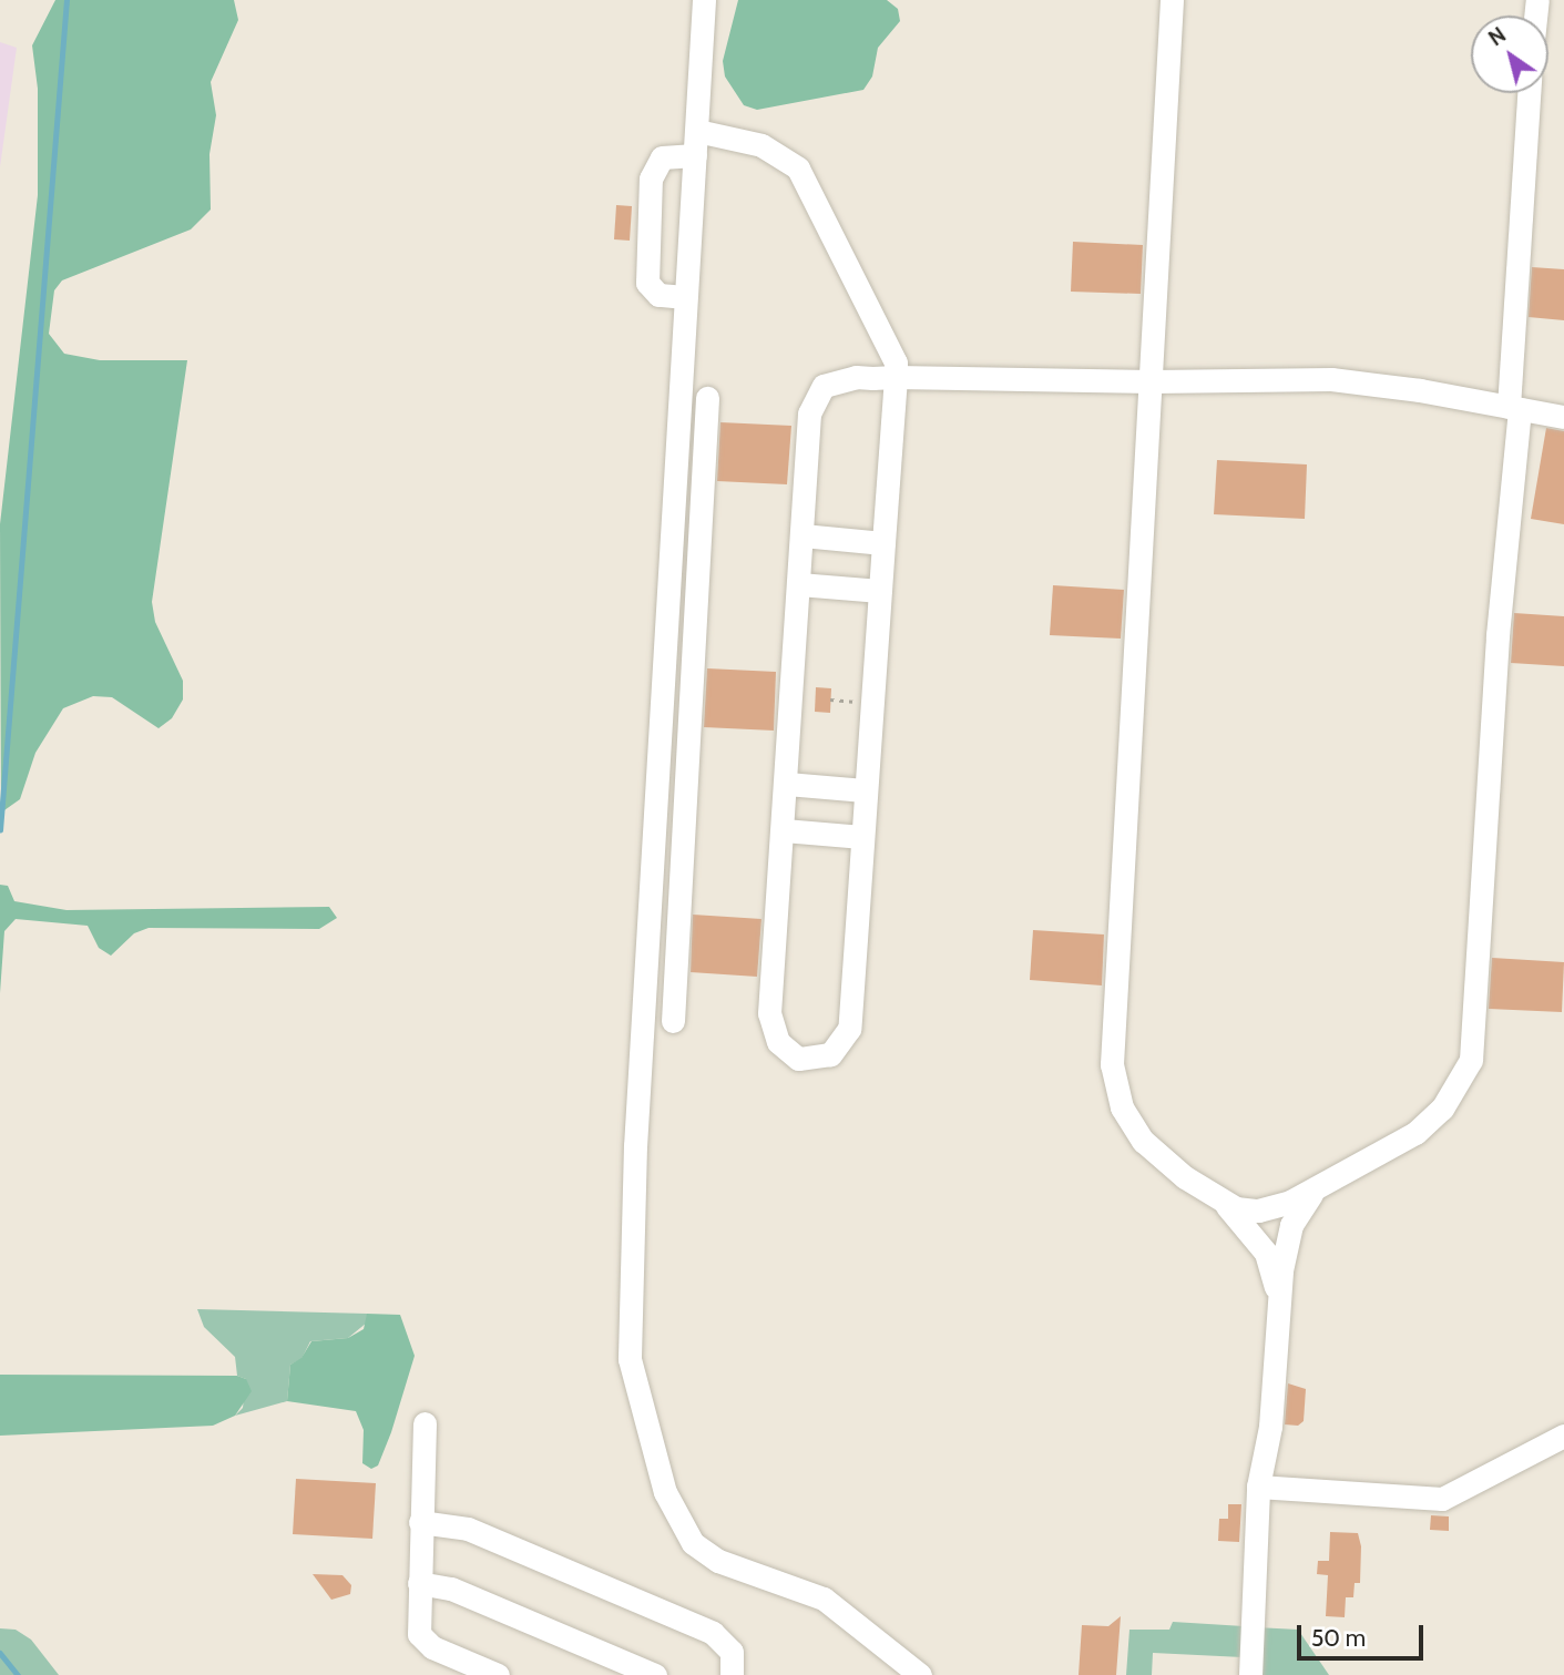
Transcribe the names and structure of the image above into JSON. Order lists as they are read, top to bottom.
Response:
{
  "scale_bar": "50 m",
  "north": "top left"
}
